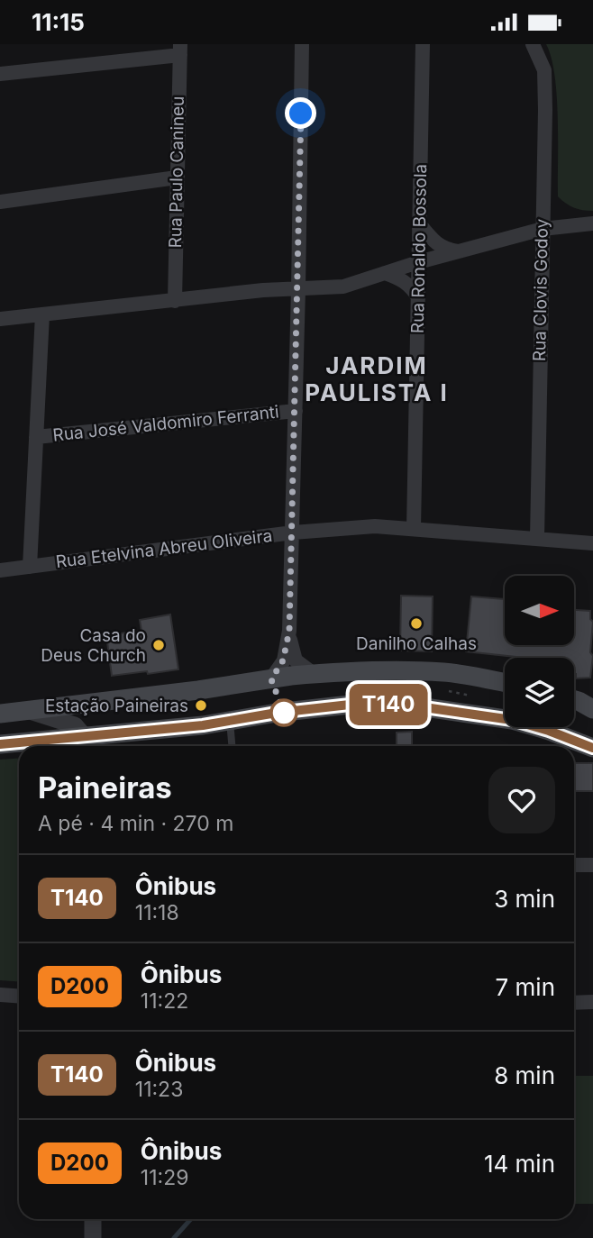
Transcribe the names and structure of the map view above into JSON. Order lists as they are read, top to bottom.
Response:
{
  "streets": {
    "street": [
      "Rua Paulo Canineu",
      "Rua Ronaldo Bossola",
      "Rua Clovis Godoy",
      "Rua José Valdomiro Ferranti",
      "Rua Etelvina Abreu Oliveira"
    ]
  },
  "crossings": [
    ["Rua Ronaldo Bossola", "Rua Etelvina Abreu Oliveira"],
    ["Rua Clovis Godoy", "Rua Etelvina Abreu Oliveira"]
  ],
  "districts": ["JARDIM PAULISTA I"],
  "places": ["Danilho Calhas", "Casa do Deus Church", "Estação Paineiras"],
  "lines": ["bus line T140"],
  "north": "right",
  "page": {
    "status": "11:15",
    "on_map": "T140",
    "heading": ["Paineiras", "A pé · 4 min · 270 m"],
    "list": [
      {
        "mark": "T140",
        "name": "Ônibus",
        "note": "11:18",
        "value": "3 min"
      },
      {
        "mark": "D200",
        "name": "Ônibus",
        "note": "11:22",
        "value": "7 min"
      },
      {
        "mark": "T140",
        "name": "Ônibus",
        "note": "11:23",
        "value": "8 min"
      },
      {
        "mark": "D200",
        "name": "Ônibus",
        "note": "11:29",
        "value": "14 min"
      }
    ]
  }
}
